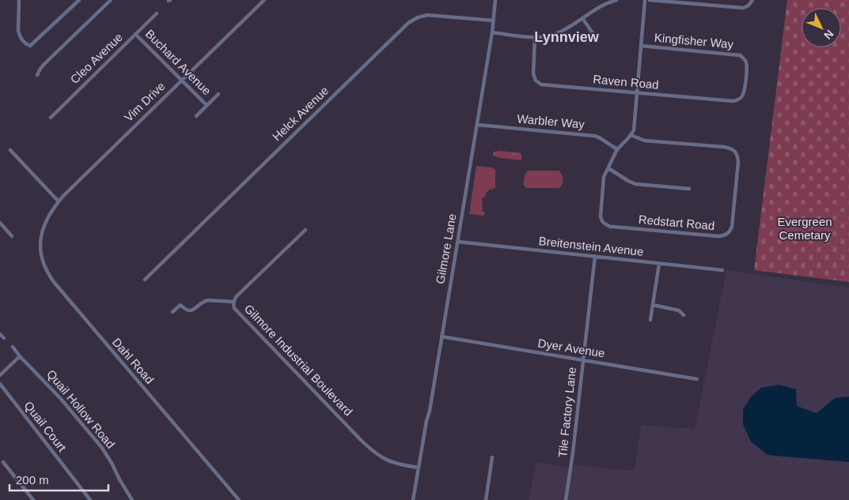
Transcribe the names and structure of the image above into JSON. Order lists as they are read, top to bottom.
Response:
{
  "streets": {
    "street": [
      "Kingfisher Way",
      "Cleo Avenue",
      "Buchard Avenue",
      "Raven Road",
      "Vim Drive",
      "Helck Avenue",
      "Warbler Way",
      "Redstart Road",
      "Breitenstein Avenue",
      "Gilmore Lane",
      "Dyer Avenue",
      "Gilmore Industrial Boulevard",
      "Dahl Road",
      "Quail Hollow Road",
      "Tile Factory Lane",
      "Quail Court"
    ]
  },
  "crossings": [
    ["Kingfisher Way", "Raven Road"],
    ["Cleo Avenue", "Buchard Avenue"],
    ["Buchard Avenue", "Vim Drive"],
    ["Vim Drive", "Dahl Road"],
    ["Helck Avenue", "Gilmore Lane"],
    ["Warbler Way", "Gilmore Lane"],
    ["Breitenstein Avenue", "Gilmore Lane"],
    ["Breitenstein Avenue", "Tile Factory Lane"],
    ["Gilmore Lane", "Dyer Avenue"],
    ["Gilmore Lane", "Gilmore Industrial Boulevard"],
    ["Dyer Avenue", "Tile Factory Lane"]
  ],
  "districts": ["Lynnview"],
  "parks": ["Evergreen Cemetary"],
  "scale_bar": "200 m",
  "north": "bottom right"
}
